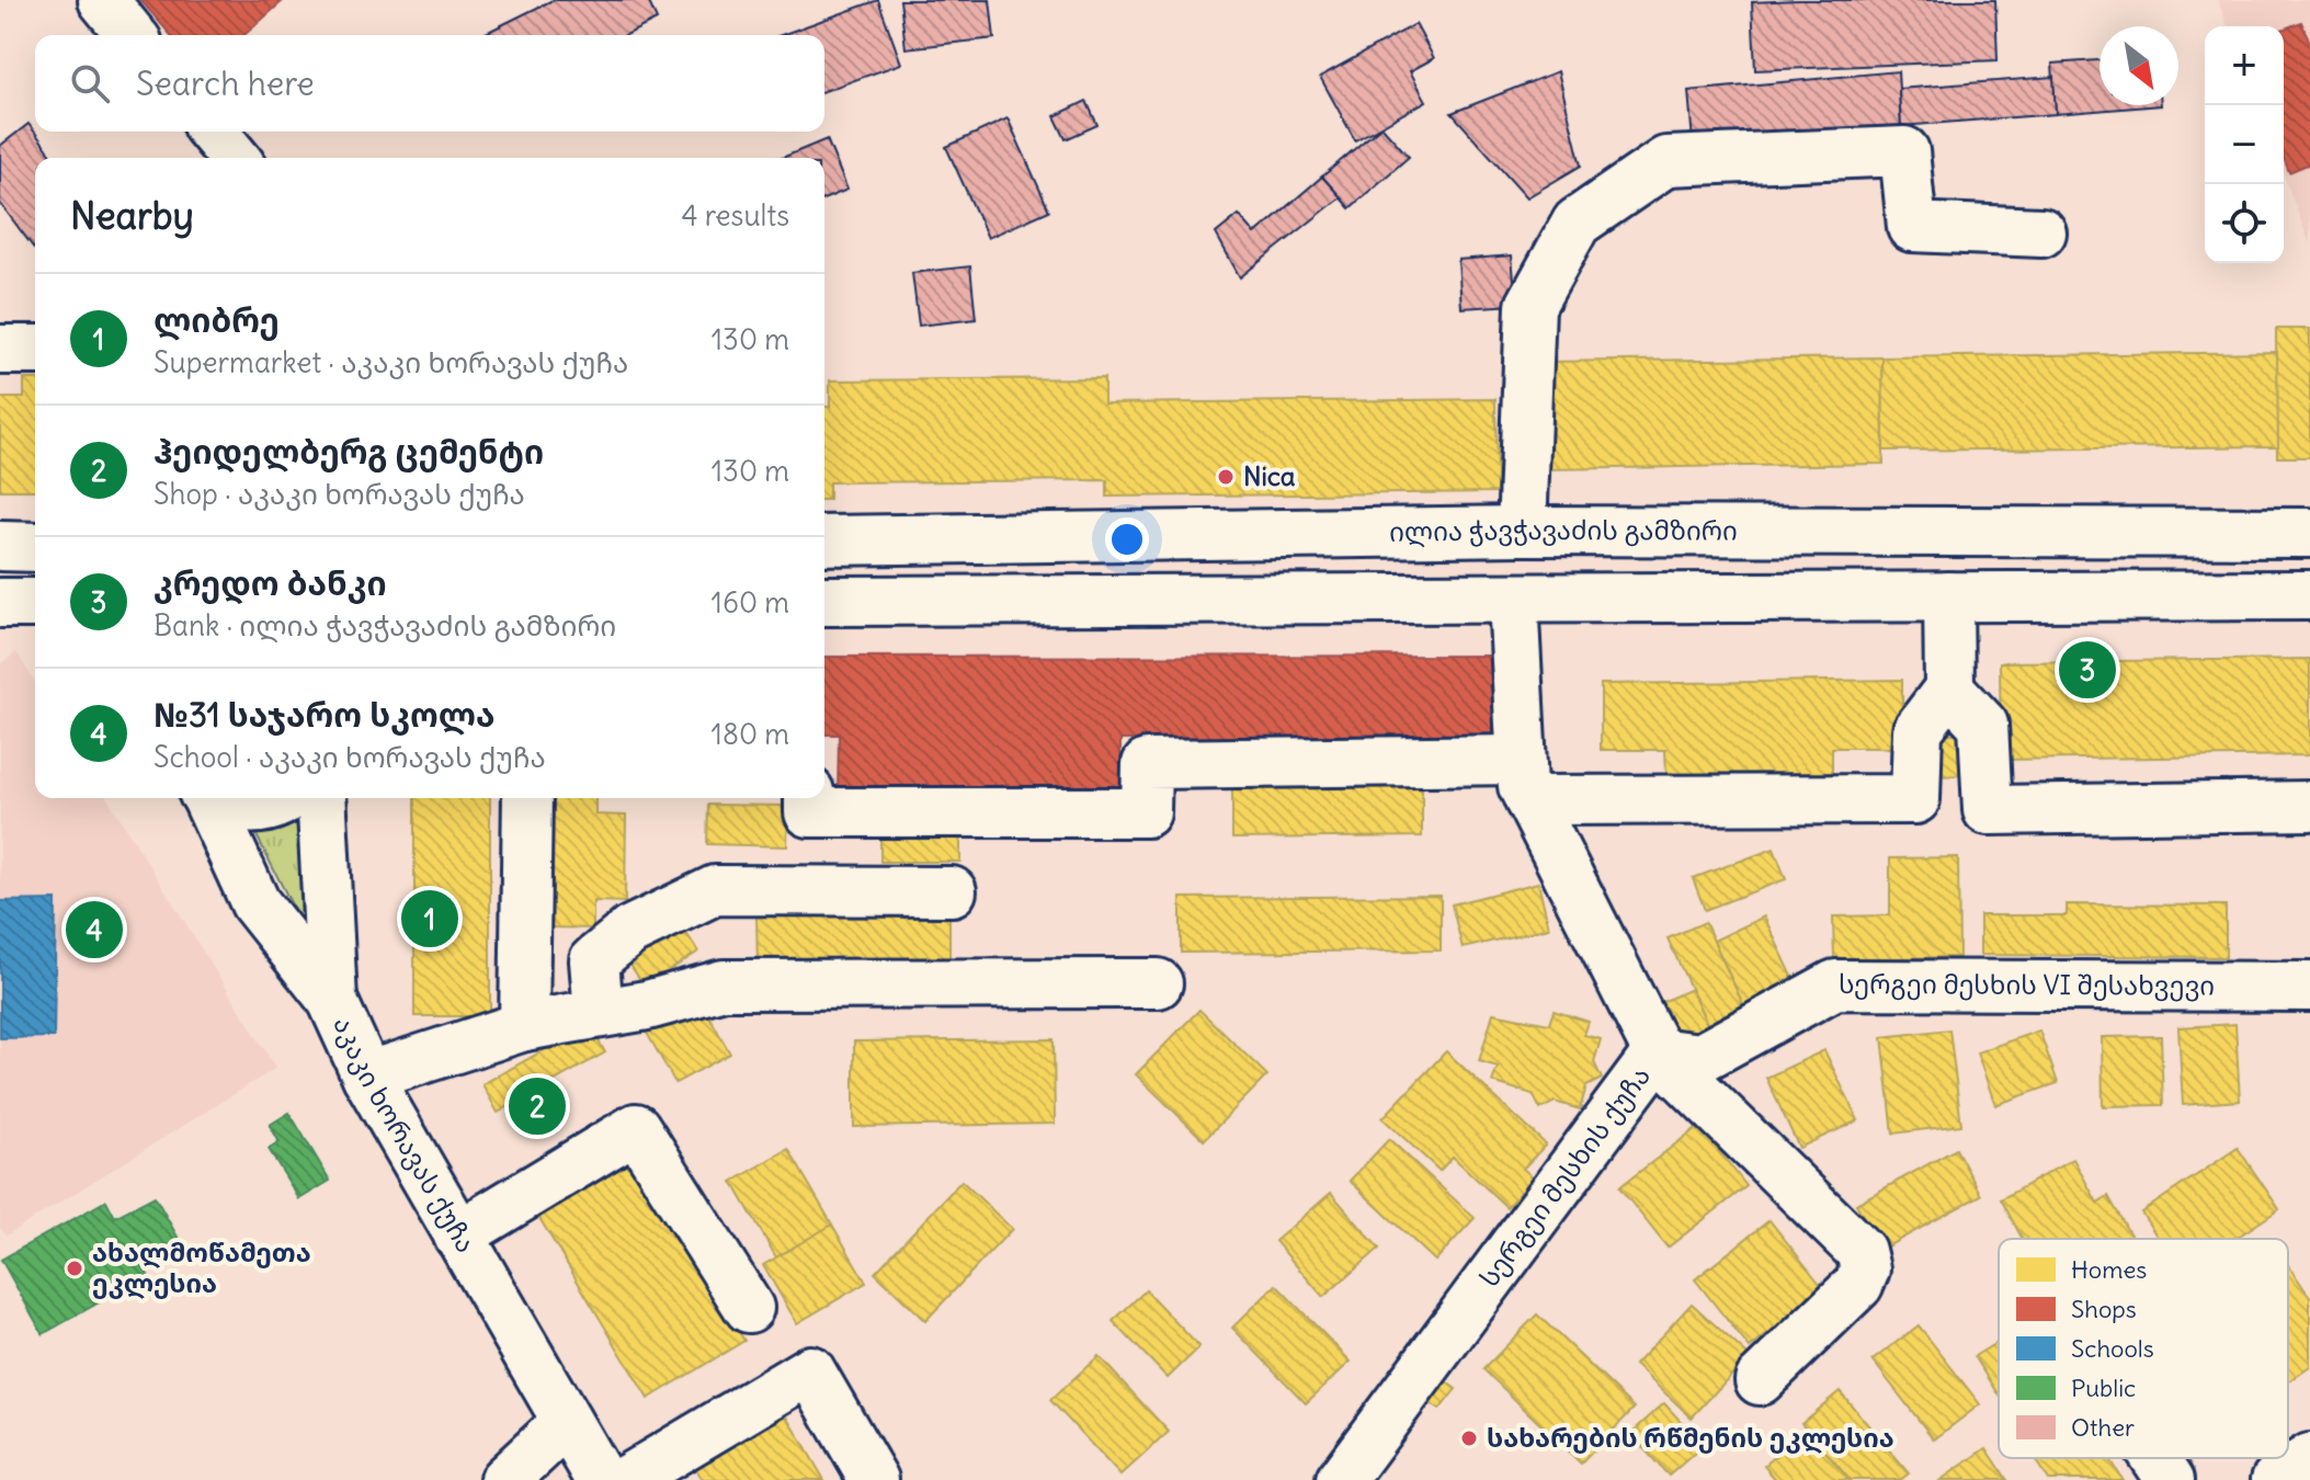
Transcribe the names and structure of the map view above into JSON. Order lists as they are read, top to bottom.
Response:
{
  "streets": {
    "street": [
      "ილია ჭავჭავაძის გამზირი",
      "სერგეი მესხის VI შესახვევი",
      "აკაკი ხორავას ქუჩა",
      "სერგეი მესხის ქუჩა"
    ]
  },
  "crossings": [
    ["სერგეი მესხის VI შესახვევი", "სერგეი მესხის ქუჩა"]
  ],
  "places": ["Nica", "ახალმოწამეთა ეკლესია", "სახარების რწმენის ეკლესია"],
  "legend": [
    "Homes",
    "Shops",
    "Schools",
    "Public",
    "Other"
  ],
  "north": "bottom right",
  "page": {
    "map_buttons": ["+", "−"],
    "search": "Search here",
    "heading": ["Nearby", "4 results"],
    "list": [
      {
        "mark": "1",
        "name": "ლიბრე",
        "note": "Supermarket · აკაკი ხორავას ქუჩა",
        "value": "130 m"
      },
      {
        "mark": "2",
        "name": "ჰეიდელბერგ ცემენტი",
        "note": "Shop · აკაკი ხორავას ქუჩა",
        "value": "130 m"
      },
      {
        "mark": "3",
        "name": "კრედო ბანკი",
        "note": "Bank · ილია ჭავჭავაძის გამზირი",
        "value": "160 m"
      },
      {
        "mark": "4",
        "name": "№31 საჯარო სკოლა",
        "note": "School · აკაკი ხორავას ქუჩა",
        "value": "180 m"
      }
    ],
    "pins": [
      "3",
      "1",
      "4",
      "2"
    ]
  }
}
